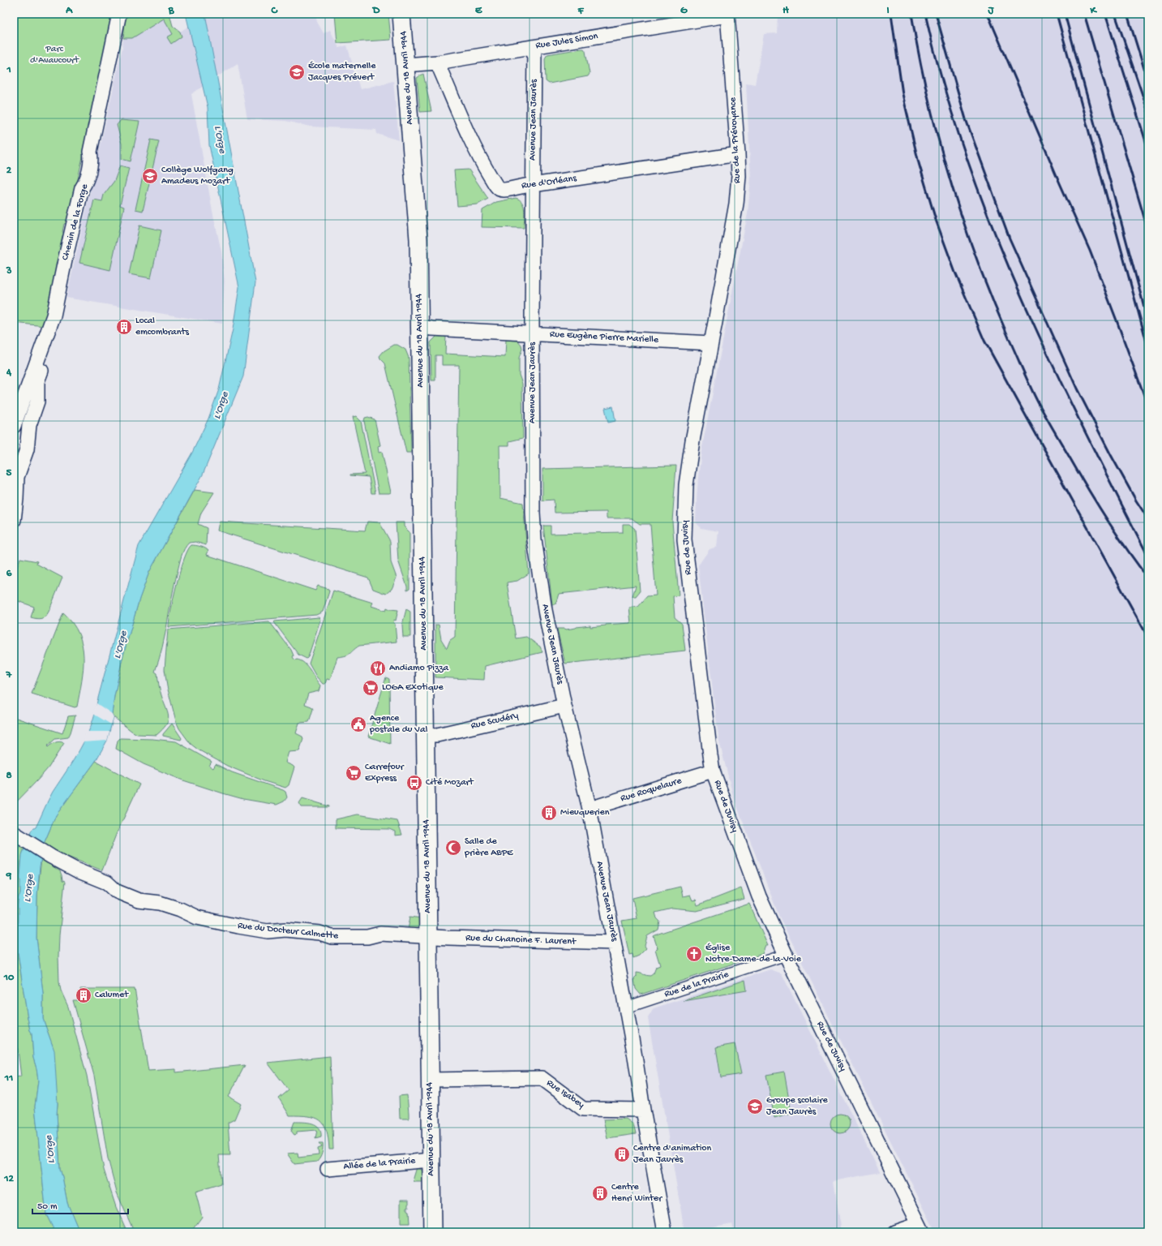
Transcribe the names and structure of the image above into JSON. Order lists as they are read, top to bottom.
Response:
{
  "streets": {
    "street": [
      "Rue Jules Simon",
      "Avenue du 18 Avril 1944",
      "Avenue Jean Jaurès",
      "Rue de la Prévoyance",
      "Rue d'Orléans",
      "Chemin de la Forge",
      "Rue Eugène Pierre Marielle",
      "Rue de Juvisy",
      "Rue Scudéry",
      "Rue Roquelaure",
      "Rue du Docteur Calmette",
      "Rue du Chanoine F. Laurent",
      "Rue de la Prairie",
      "Rue Isabey",
      "Allée de la Prairie"
    ]
  },
  "crossings": [
    ["Rue Jules Simon", "Avenue du 18 Avril 1944"],
    ["Rue Jules Simon", "Avenue Jean Jaurès"],
    ["Rue Jules Simon", "Rue de la Prévoyance"],
    ["Rue Jules Simon", "Rue d'Orléans"],
    ["Avenue du 18 Avril 1944", "Rue Eugène Pierre Marielle"],
    ["Avenue du 18 Avril 1944", "Rue Scudéry"],
    ["Avenue du 18 Avril 1944", "Rue du Docteur Calmette"],
    ["Avenue du 18 Avril 1944", "Rue du Chanoine F. Laurent"],
    ["Avenue du 18 Avril 1944", "Rue Isabey"],
    ["Avenue du 18 Avril 1944", "Allée de la Prairie"],
    ["Avenue Jean Jaurès", "Rue d'Orléans"],
    ["Avenue Jean Jaurès", "Rue Eugène Pierre Marielle"],
    ["Avenue Jean Jaurès", "Rue Scudéry"],
    ["Avenue Jean Jaurès", "Rue Roquelaure"],
    ["Avenue Jean Jaurès", "Rue du Chanoine F. Laurent"],
    ["Avenue Jean Jaurès", "Rue de la Prairie"],
    ["Avenue Jean Jaurès", "Rue Isabey"],
    ["Rue de la Prévoyance", "Rue d'Orléans"],
    ["Rue de la Prévoyance", "Rue Eugène Pierre Marielle"],
    ["Rue de la Prévoyance", "Rue de Juvisy"],
    ["Rue Eugène Pierre Marielle", "Rue de Juvisy"],
    ["Rue de Juvisy", "Rue Roquelaure"],
    ["Rue de Juvisy", "Rue de la Prairie"],
    ["Rue du Docteur Calmette", "Rue du Chanoine F. Laurent"]
  ],
  "water": ["L'Orge"],
  "parks": ["Parc d'Avaucourt"],
  "places": {
    "school or university": ["École maternelle Jacques Prévert", "Collège Wolfgang Amadeus Mozart", "Groupe scolaire Jean Jaurès"],
    "building": [
      "Local emcombrants",
      "Mieuquerien",
      "Calumet",
      "Centre d'animation Jean Jaurès",
      "Centre Henri Winter"
    ],
    "restaurant": ["Andiamo Pizza"],
    "supermarket": ["LOGA Exotique", "Carrefour Express"],
    "public building": ["Agence postale du Val"],
    "bus stop": ["Cité Mozart"],
    "mosque": ["Salle de prière ABPE"],
    "church": ["Église Notre-Dame-de-la-Voie"]
  },
  "scale_bar": "50 m",
  "grid": {
    "columns": [
      "A",
      "B",
      "C",
      "D",
      "E",
      "F",
      "G",
      "H",
      "I",
      "J",
      "K"
    ],
    "rows": [
      "1",
      "2",
      "3",
      "4",
      "5",
      "6",
      "7",
      "8",
      "9",
      "10",
      "11",
      "12"
    ]
  }
}
